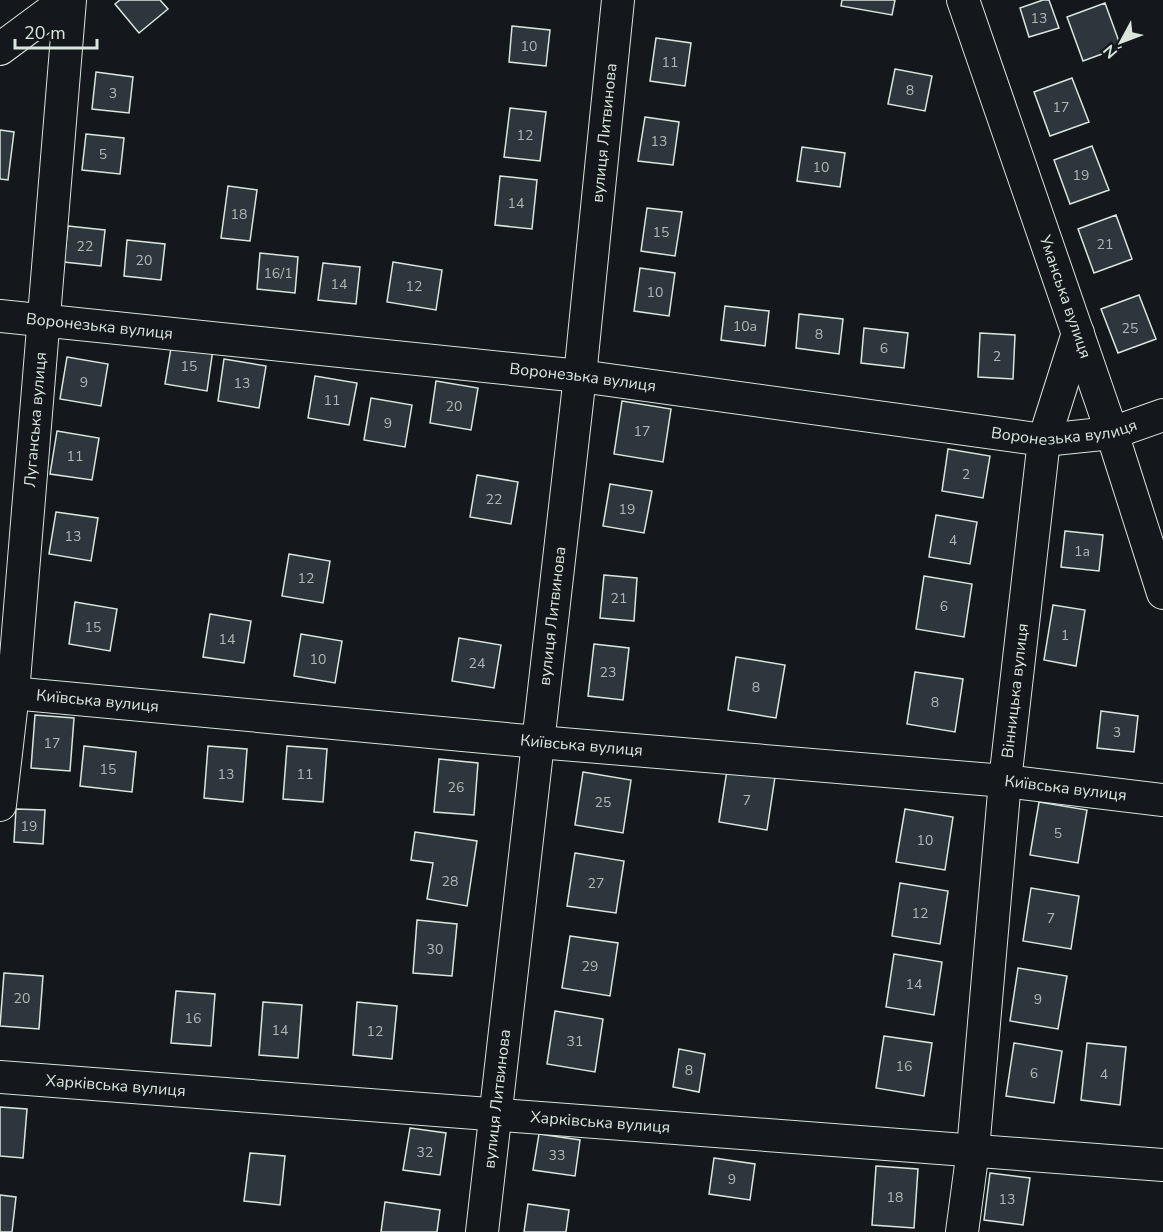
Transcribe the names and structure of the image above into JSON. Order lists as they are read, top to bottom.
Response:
{
  "streets": {
    "street": [
      "вулиця Литвинова",
      "Уманська вулиця",
      "Воронезька вулиця",
      "Луганська вулиця",
      "Вінницька вулиця",
      "Київська вулиця",
      "Харківська вулиця"
    ]
  },
  "crossings": [
    ["вулиця Литвинова", "Воронезька вулиця"],
    ["вулиця Литвинова", "Київська вулиця"],
    ["вулиця Литвинова", "Харківська вулиця"],
    ["Уманська вулиця", "Воронезька вулиця"],
    ["Уманська вулиця", "Вінницька вулиця"],
    ["Воронезька вулиця", "Луганська вулиця"],
    ["Воронезька вулиця", "Вінницька вулиця"],
    ["Луганська вулиця", "Київська вулиця"],
    ["Вінницька вулиця", "Київська вулиця"],
    ["Вінницька вулиця", "Харківська вулиця"]
  ],
  "house_numbers": [
    "13",
    "10",
    "11",
    "8",
    "3",
    "17",
    "12",
    "13",
    "5",
    "10",
    "19",
    "14",
    "18",
    "15",
    "21",
    "22",
    "20",
    "16/1",
    "14",
    "12",
    "10",
    "10а",
    "25",
    "8",
    "6",
    "2",
    "15",
    "9",
    "13",
    "11",
    "20",
    "9",
    "17",
    "11",
    "2",
    "22",
    "19",
    "13",
    "4",
    "1а",
    "12",
    "21",
    "6",
    "15",
    "1",
    "14",
    "10",
    "24",
    "23",
    "8",
    "8",
    "3",
    "17",
    "15",
    "13",
    "11",
    "26",
    "7",
    "25",
    "19",
    "5",
    "10",
    "28",
    "27",
    "12",
    "7",
    "30",
    "29",
    "14",
    "20",
    "9",
    "16",
    "14",
    "12",
    "31",
    "16",
    "8",
    "6",
    "4",
    "32",
    "33",
    "9",
    "18",
    "13"
  ],
  "scale_bar": "20 m",
  "north": "bottom left"
}
